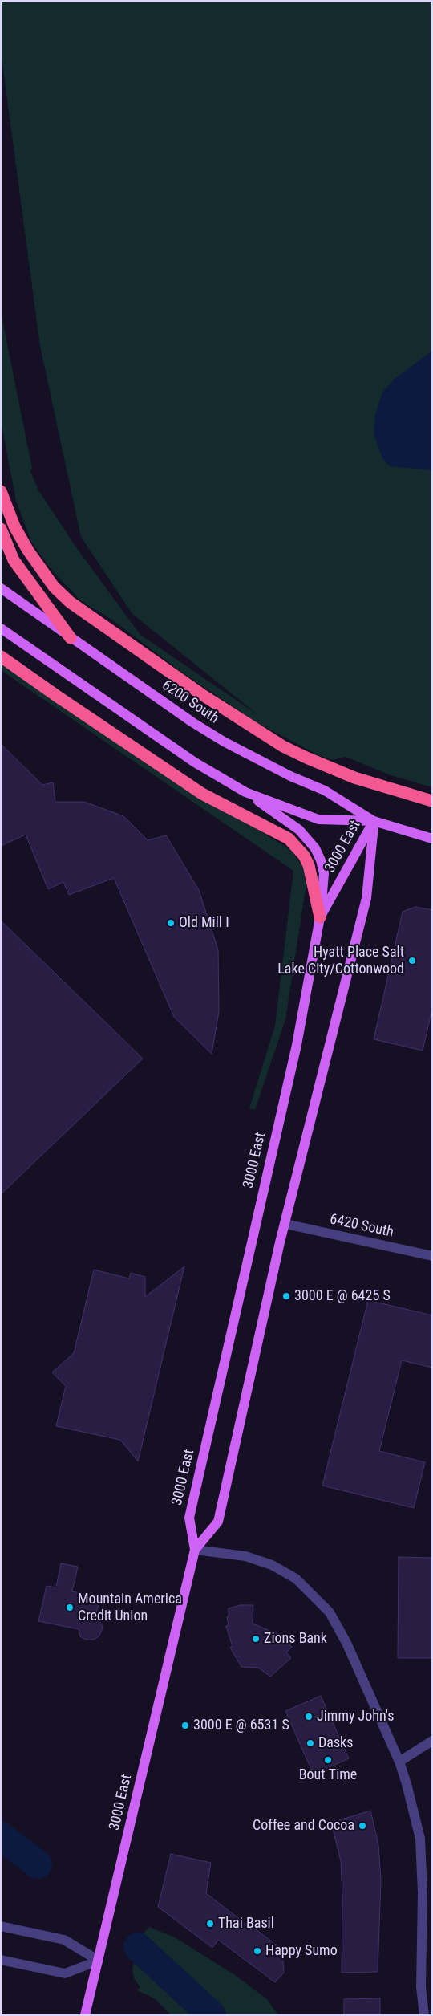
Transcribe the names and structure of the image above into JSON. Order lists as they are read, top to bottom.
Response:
{
  "streets": {
    "main road": ["6200 South", "3000 East"],
    "street": ["6420 South"]
  },
  "crossings": [
    ["6200 South", "3000 East"],
    ["3000 East", "6420 South"]
  ],
  "places": [
    "Old Mill I",
    "Hyatt Place Salt Lake City/Cottonwood",
    "3000 E @ 6425 S",
    "Mountain America Credit Union",
    "Zions Bank",
    "Jimmy John's",
    "3000 E @ 6531 S",
    "Dasks",
    "Bout Time",
    "Coffee and Cocoa",
    "Thai Basil",
    "Happy Sumo"
  ]
}
